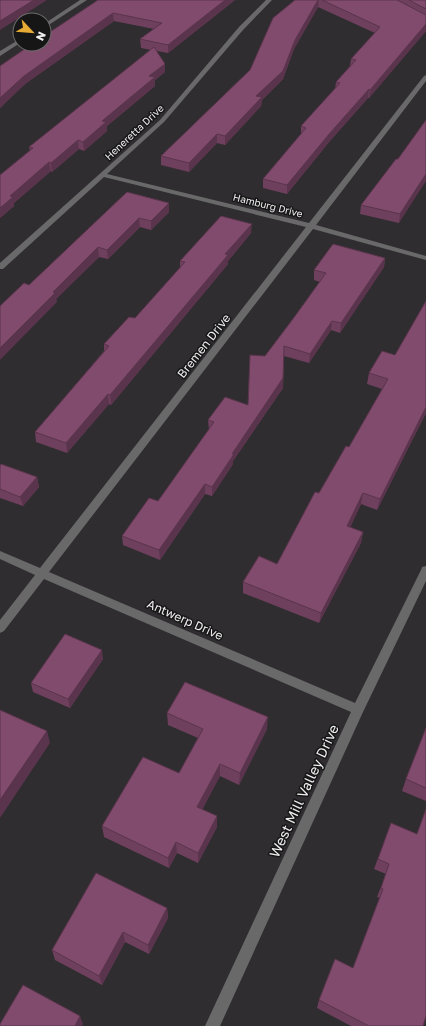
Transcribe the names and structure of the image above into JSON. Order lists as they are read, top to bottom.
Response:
{
  "streets": {
    "street": [
      "Heneretta Drive",
      "Hamburg Drive",
      "Bremen Drive",
      "Antwerp Drive",
      "West Mill Valley Drive"
    ]
  },
  "crossings": [
    ["Heneretta Drive", "Hamburg Drive"],
    ["Hamburg Drive", "Bremen Drive"],
    ["Bremen Drive", "Antwerp Drive"],
    ["Antwerp Drive", "West Mill Valley Drive"]
  ],
  "north": "bottom right"
}
